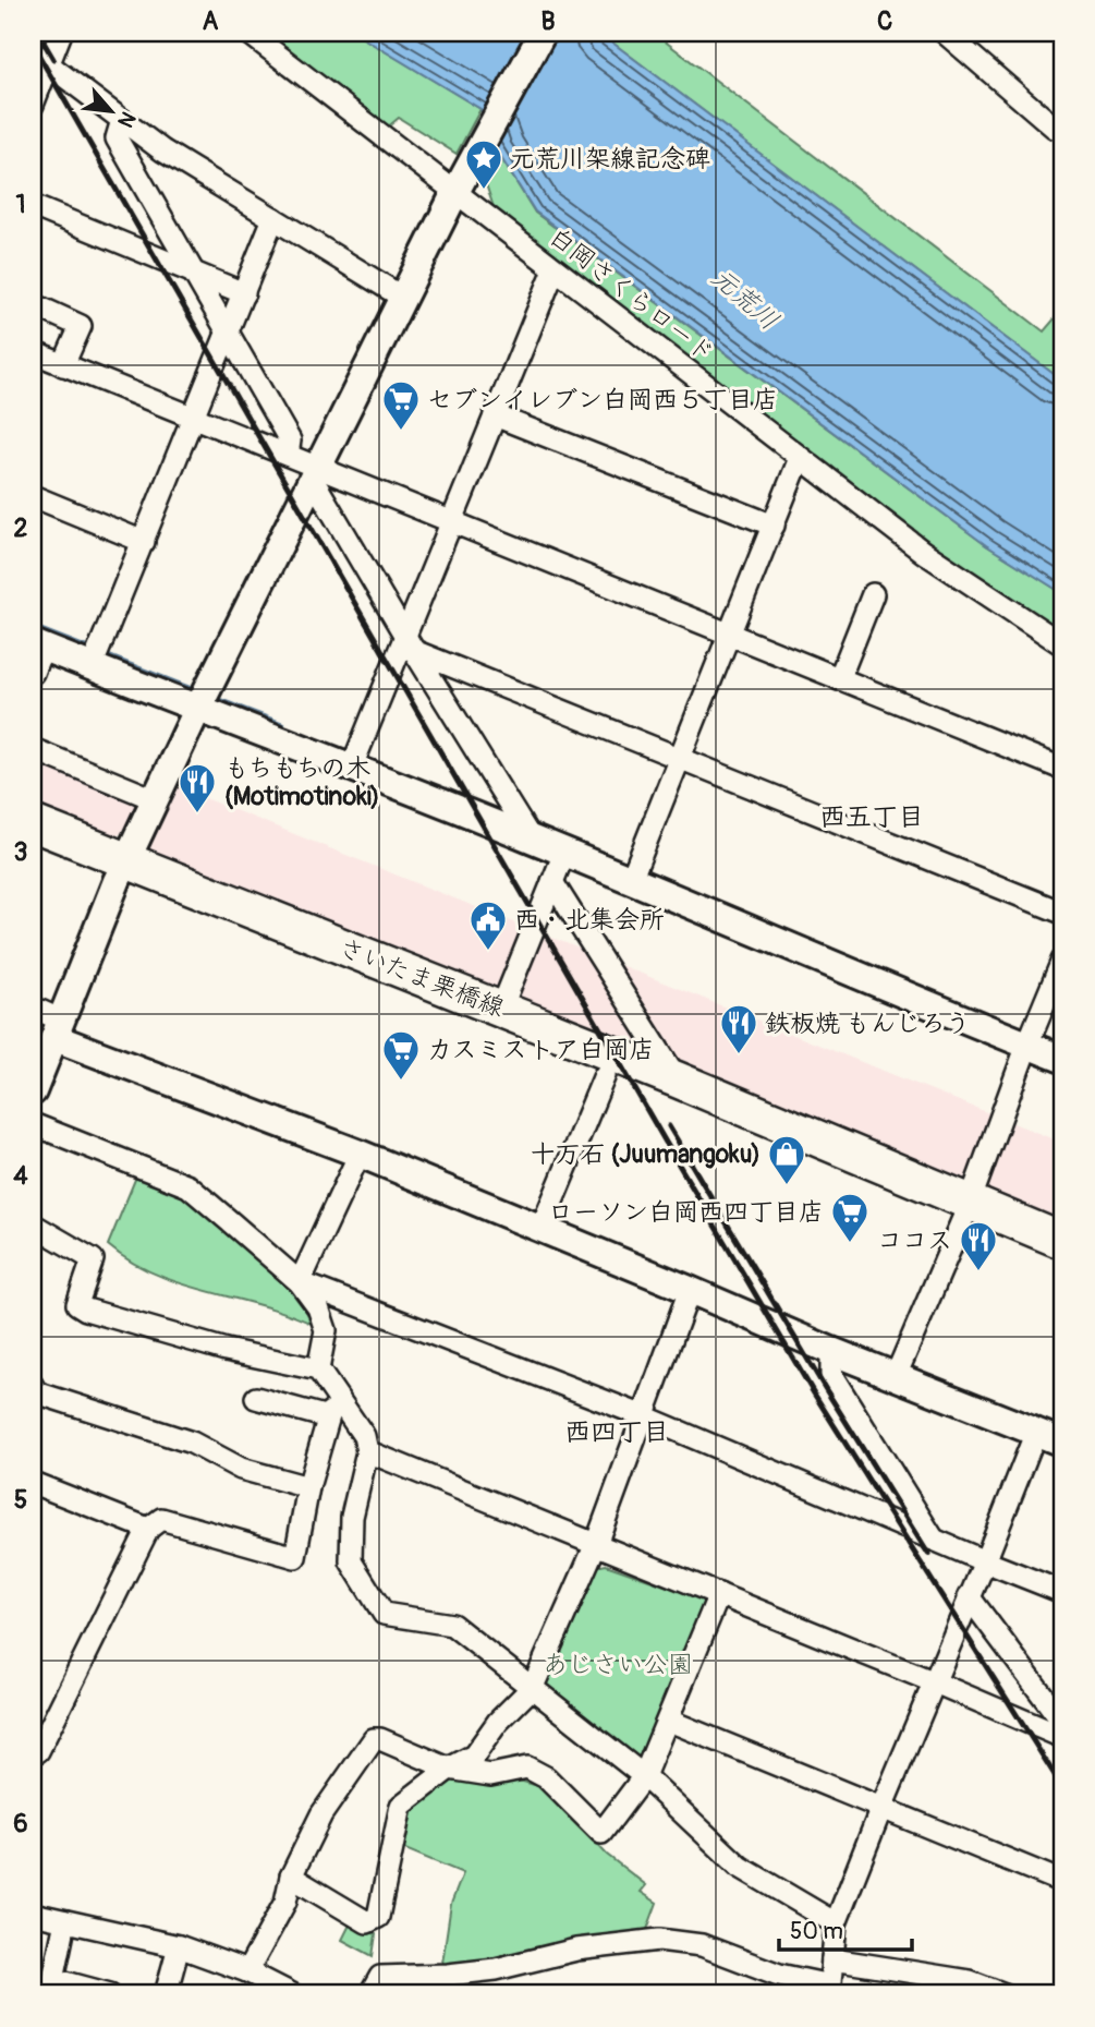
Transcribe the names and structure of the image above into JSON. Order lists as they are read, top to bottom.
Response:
{
  "streets": {
    "main road": ["さいたま栗橋線"],
    "street": ["白岡さくらロード"]
  },
  "districts": ["西五丁目", "西四丁目"],
  "water": ["元荒川"],
  "parks": ["あじさい公園"],
  "places": {
    "place": ["元荒川架線記念碑"],
    "supermarket": ["セブンイレブン白岡西５丁目店", "カスミストア白岡店", "ローソン白岡西四丁目店"],
    "restaurant": ["もちもちの木 (Motimotinoki)", "鉄板焼 もんじろう", "ココス"],
    "public building": ["西・北集会所"],
    "shop": ["十万石 (Juumangoku)"]
  },
  "scale_bar": "50 m",
  "north": "bottom right",
  "grid": {
    "columns": ["A", "B", "C"],
    "rows": [
      "1",
      "2",
      "3",
      "4",
      "5",
      "6"
    ]
  }
}
